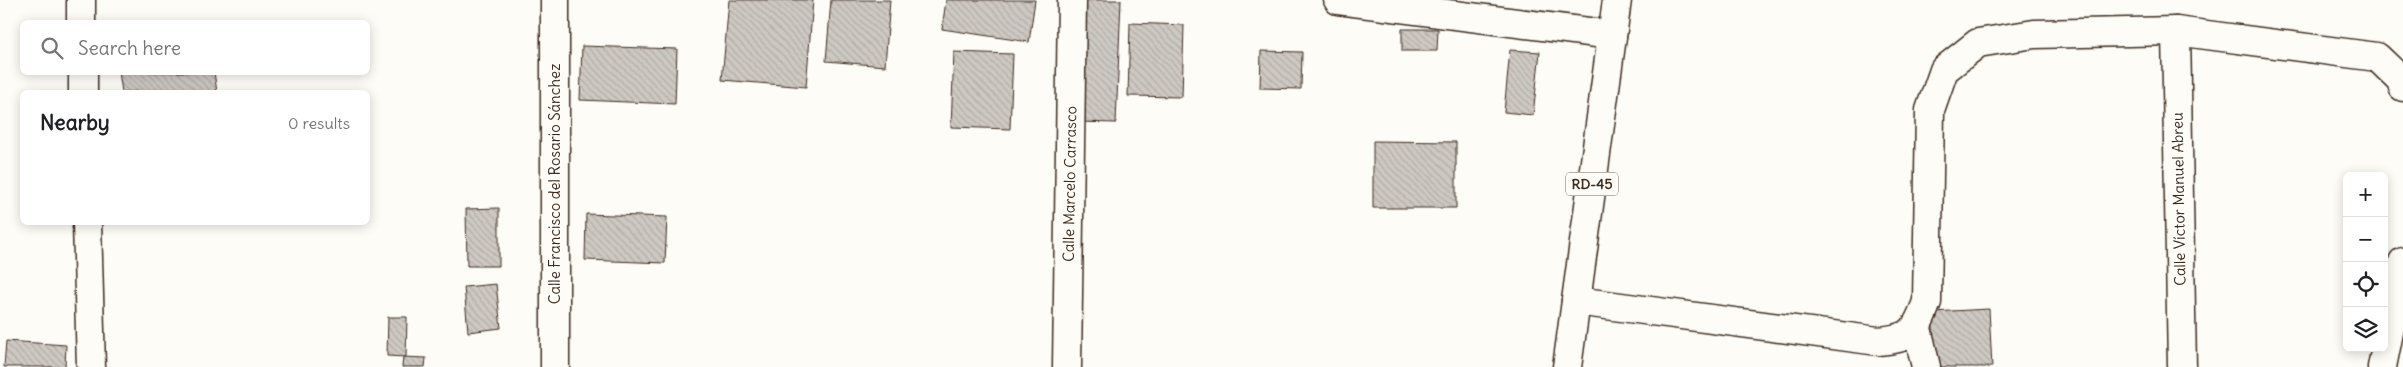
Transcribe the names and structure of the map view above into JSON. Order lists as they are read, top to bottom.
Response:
{
  "streets": {
    "street": [
      "Calle Francisco del Rosario Sánchez",
      "Calle Marcelo Carrasco",
      "RD-45",
      "Calle Víctor Manuel Abreu"
    ]
  },
  "page": {
    "search": "Search here",
    "heading": ["Nearby", "0 results"],
    "map_buttons": ["+", "−"]
  }
}
